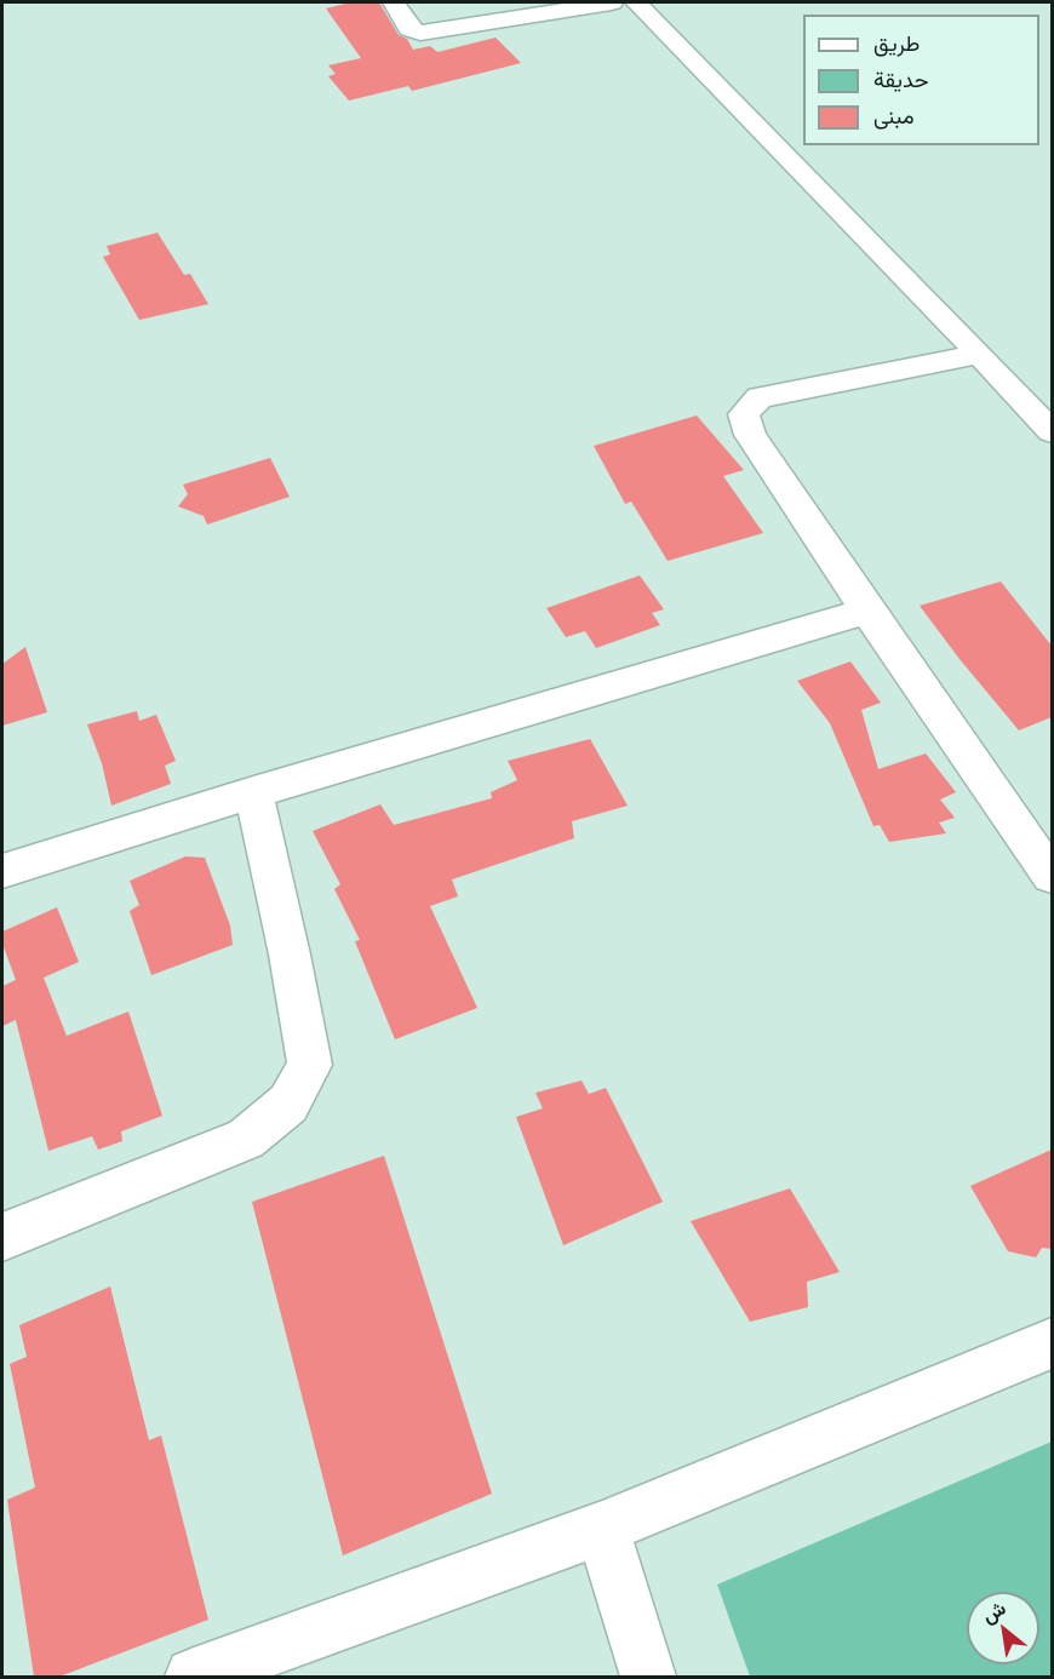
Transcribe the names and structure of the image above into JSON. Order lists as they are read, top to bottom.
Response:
{
  "legend": ["طريق", "حديقة", "مبنى"],
  "north": "top left"
}
